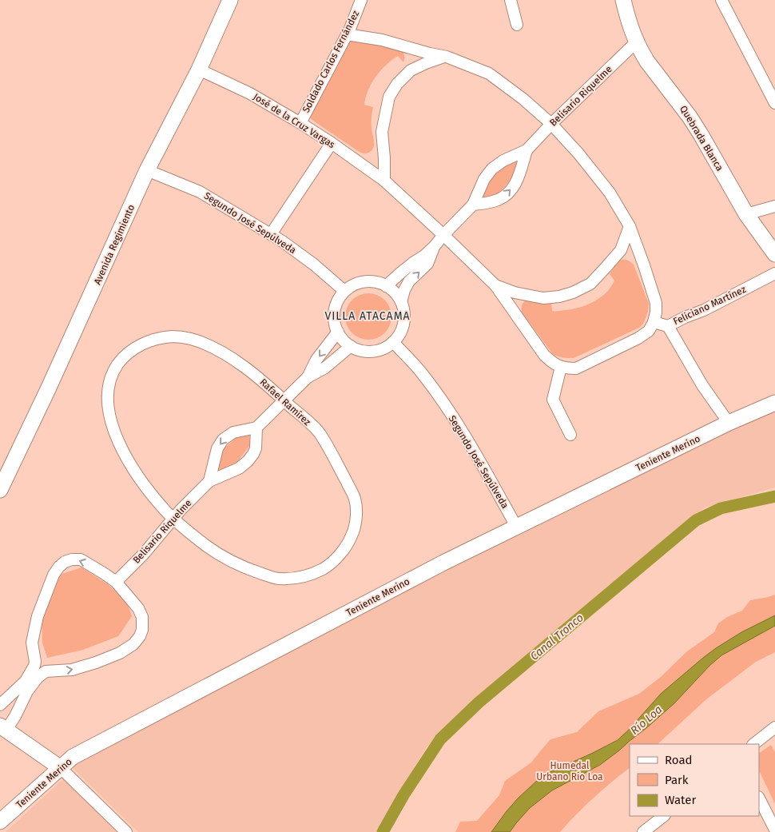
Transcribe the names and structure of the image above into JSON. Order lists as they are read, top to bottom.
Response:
{
  "streets": {
    "street": [
      "Soldado Carlos Fernández",
      "Belisario Riquelme",
      "José de la Cruz Vargas",
      "Quebrada Blanca",
      "Segundo José Sepúlveda",
      "Avenida Regimiento",
      "Feliciano Martínez",
      "Rafael Ramírez",
      "Teniente Merino"
    ]
  },
  "crossings": [
    ["Soldado Carlos Fernández", "José de la Cruz Vargas"],
    ["Belisario Riquelme", "José de la Cruz Vargas"],
    ["Belisario Riquelme", "Quebrada Blanca"],
    ["Belisario Riquelme", "Segundo José Sepúlveda"],
    ["Belisario Riquelme", "Rafael Ramírez"],
    ["José de la Cruz Vargas", "Avenida Regimiento"],
    ["Segundo José Sepúlveda", "Avenida Regimiento"],
    ["Segundo José Sepúlveda", "Teniente Merino"]
  ],
  "districts": ["VILLA ATACAMA"],
  "water": ["Canal Tronco", "Río Loa"],
  "parks": ["Humedal Urbano Río Loa"],
  "legend": ["Road", "Park", "Water"]
}
